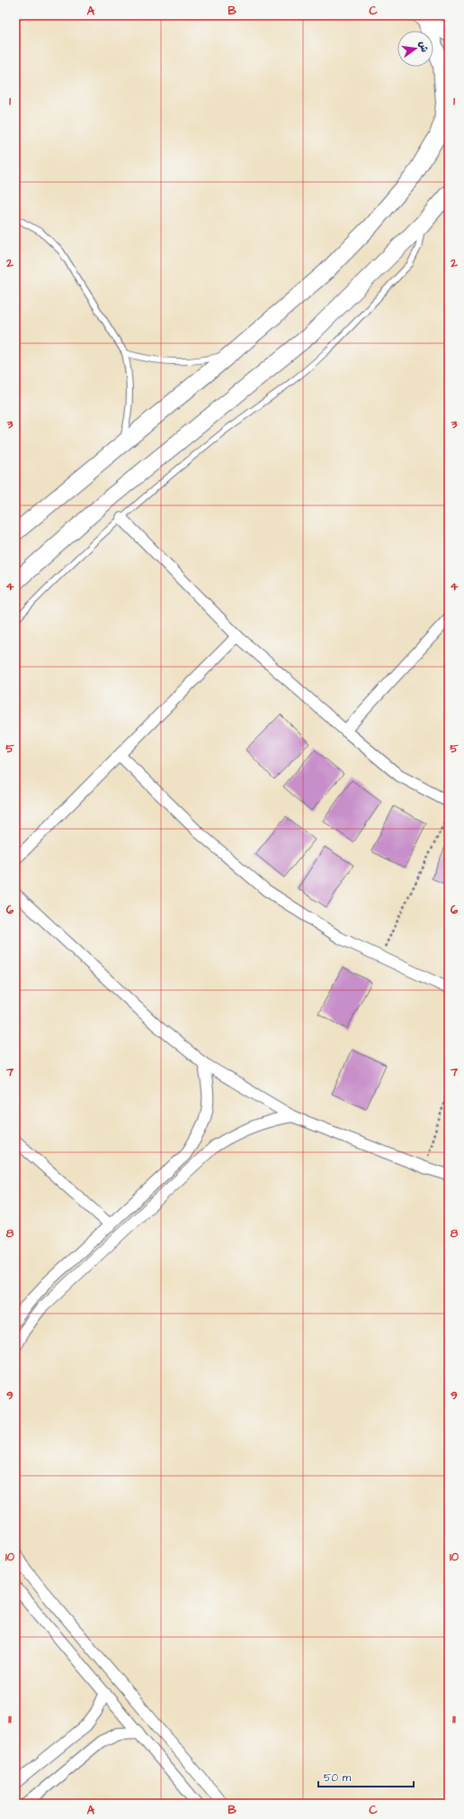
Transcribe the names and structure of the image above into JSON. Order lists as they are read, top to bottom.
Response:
{
  "scale_bar": "50 m",
  "north": "right",
  "grid": {
    "columns": ["A", "B", "C"],
    "rows": [
      "1",
      "2",
      "3",
      "4",
      "5",
      "6",
      "7",
      "8",
      "9",
      "10",
      "11"
    ]
  }
}
